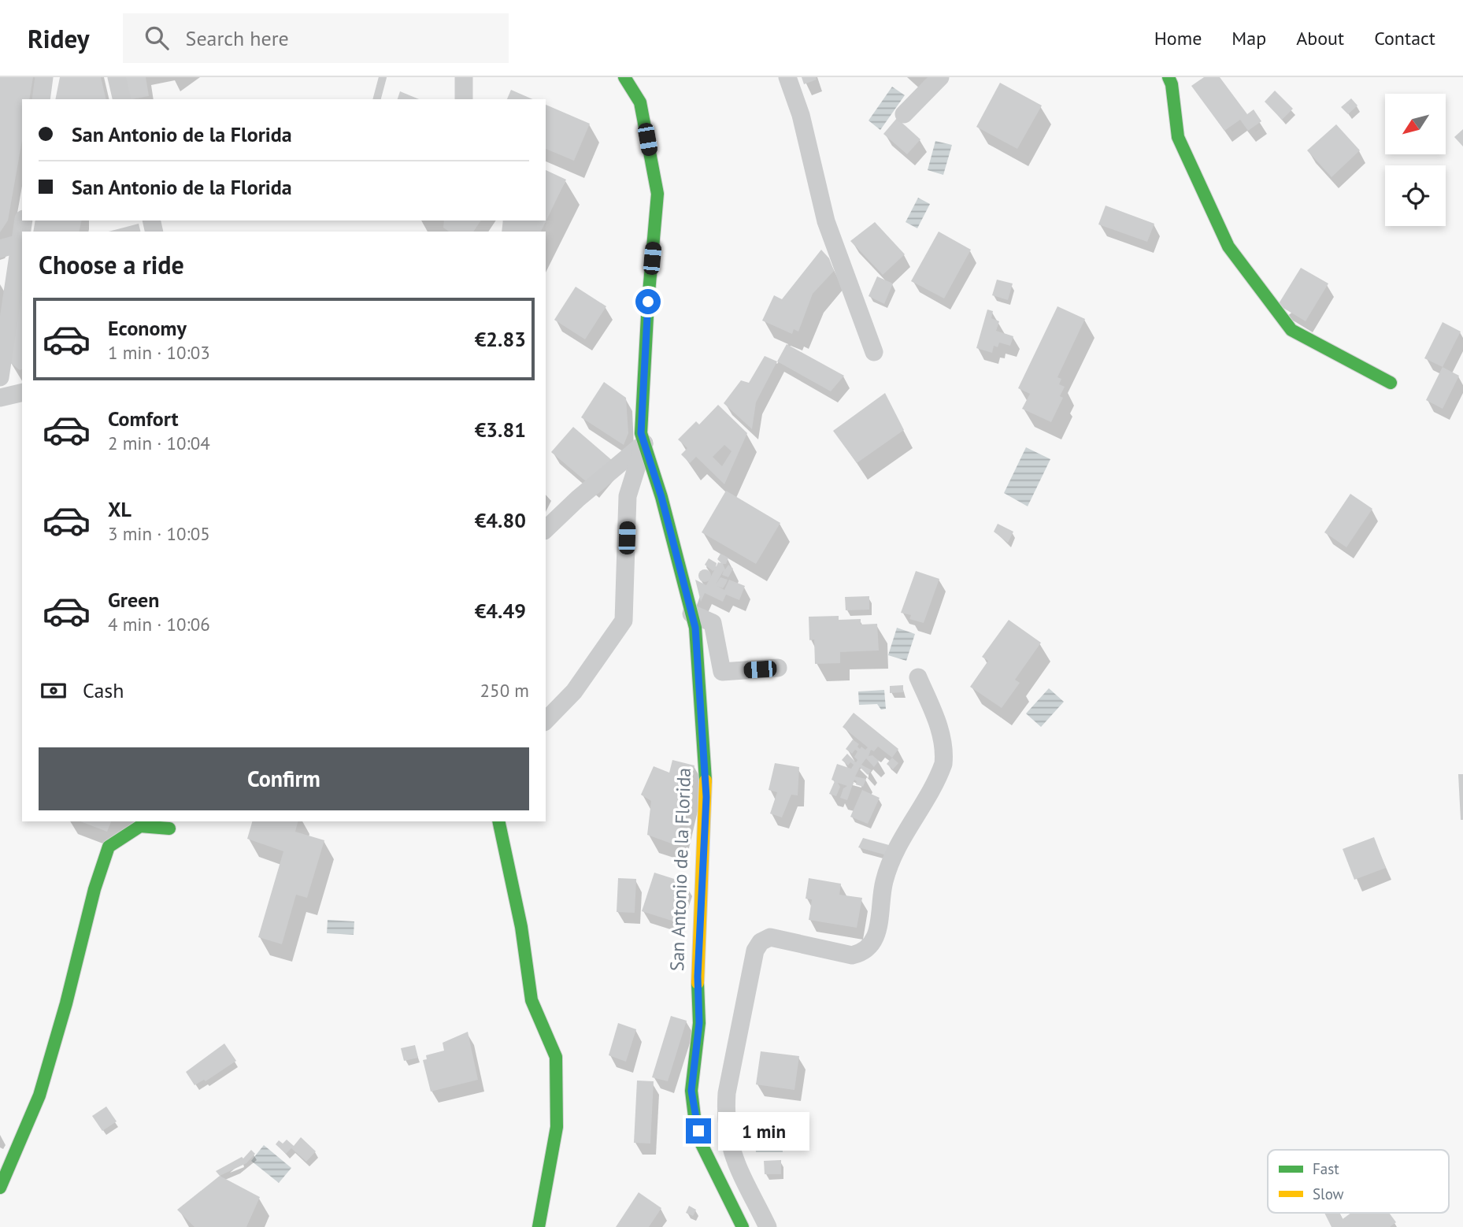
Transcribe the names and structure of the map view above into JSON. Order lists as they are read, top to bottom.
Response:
{
  "streets": {
    "street": ["San Antonio de la Florida"]
  },
  "legend": ["Fast", "Slow"],
  "north": "bottom left",
  "page": {
    "header": "Ridey",
    "search": "Search here",
    "nav": [
      "Home",
      "Map",
      "About",
      "Contact"
    ],
    "banner": ["San Antonio de la Florida", "San Antonio de la Florida"],
    "heading": "Choose a ride",
    "list": [
      {
        "name": "Economy",
        "note": "1 min · 10:03",
        "value": "€2.83"
      },
      {
        "name": "Comfort",
        "note": "2 min · 10:04",
        "value": "€3.81"
      },
      {
        "name": "XL",
        "note": "3 min · 10:05",
        "value": "€4.80"
      },
      {
        "name": "Green",
        "note": "4 min · 10:06",
        "value": "€4.49"
      }
    ],
    "pay": ["Cash", "250 m"],
    "buttons": "Confirm",
    "bubble": "1 min"
  }
}
